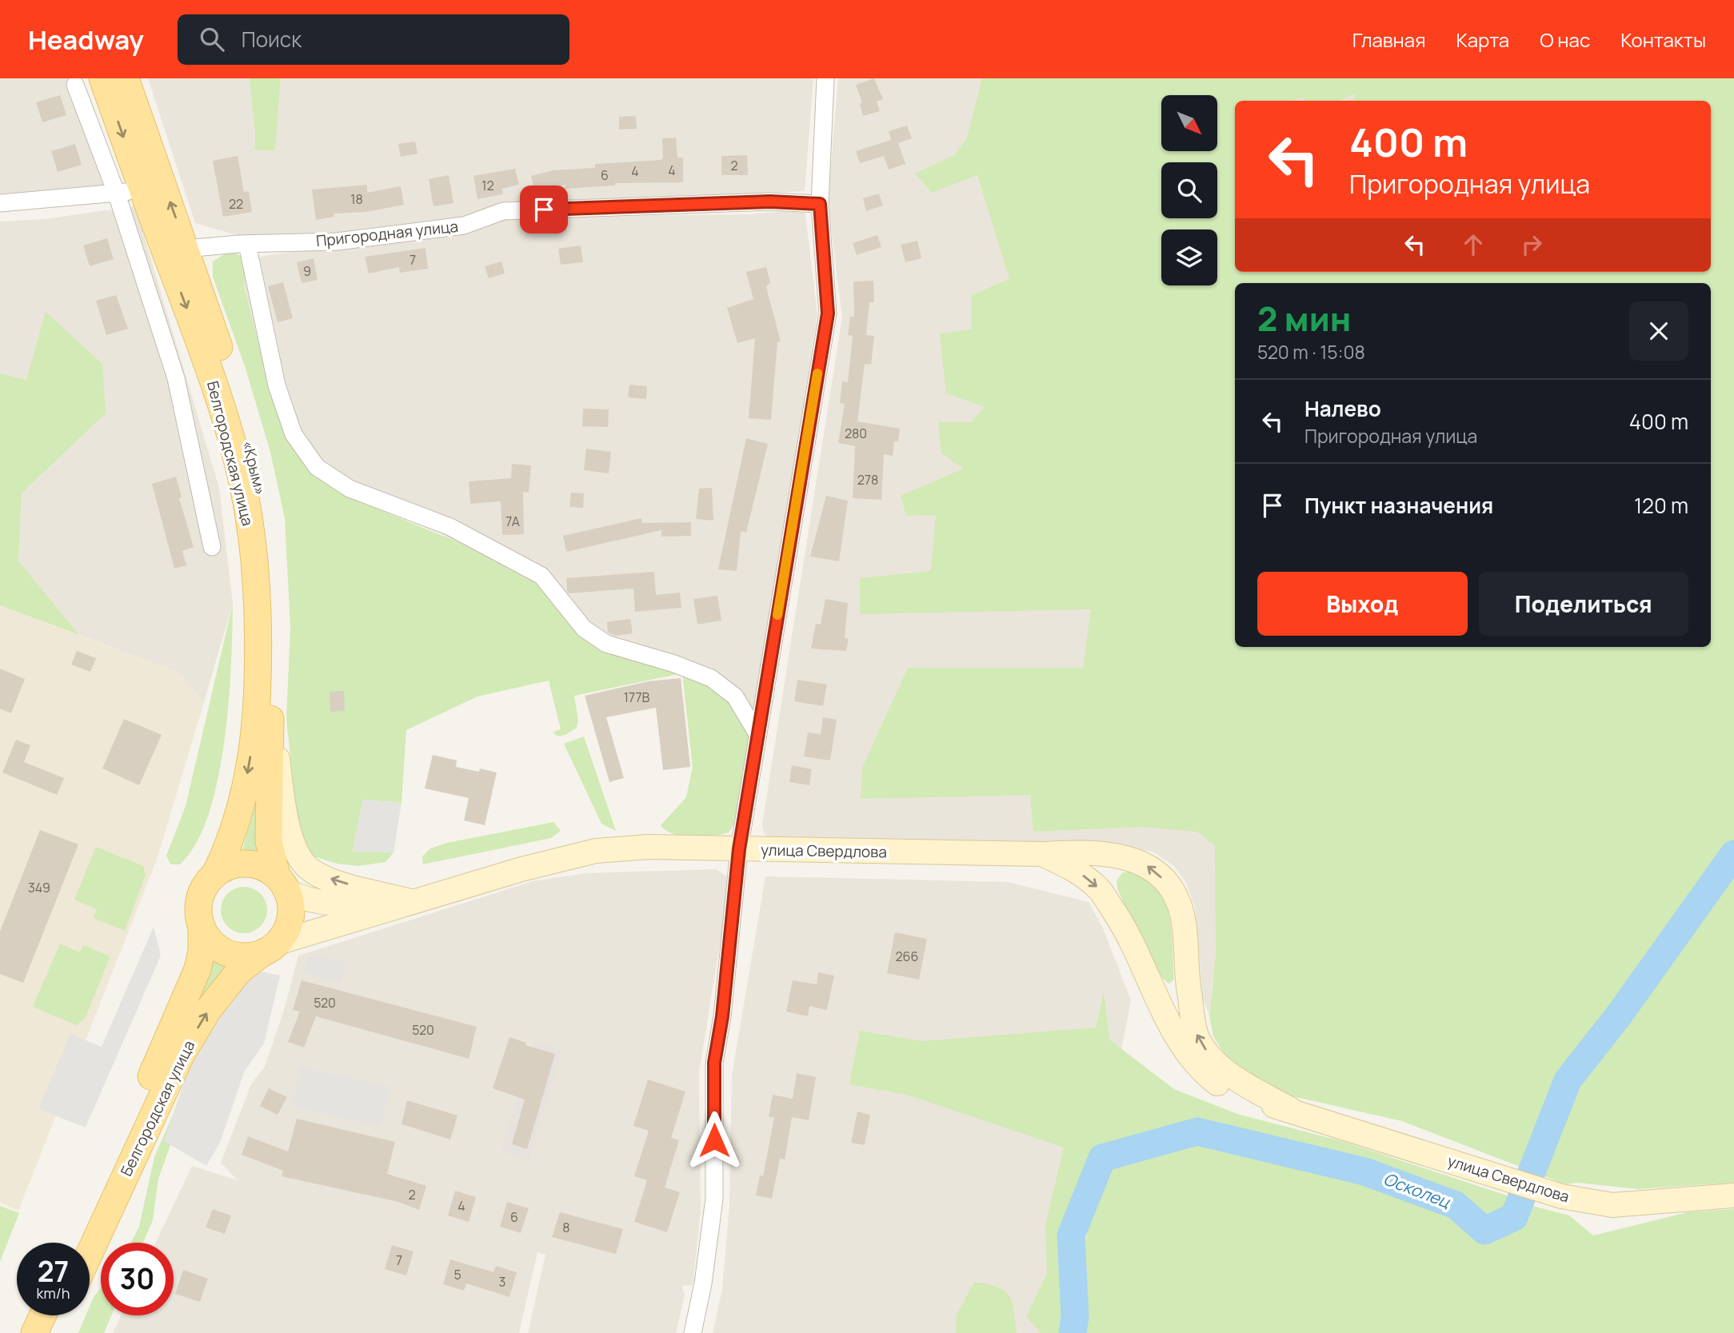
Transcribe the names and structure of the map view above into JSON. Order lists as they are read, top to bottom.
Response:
{
  "streets": {
    "main road": ["Белгородская улица", "«Крым»", "улица Свердлова"],
    "street": ["Пригородная улица"]
  },
  "crossings": [
    ["Пригородная улица", "«Крым»"],
    ["Белгородская улица", "«Крым»"]
  ],
  "water": ["Осколец"],
  "house_numbers": [
    "2",
    "4",
    "4",
    "6",
    "12",
    "18",
    "22",
    "7",
    "9",
    "280",
    "278",
    "7А",
    "177В",
    "349",
    "266",
    "520",
    "520",
    "2",
    "4",
    "6",
    "8",
    "7",
    "5",
    "3"
  ],
  "north": "bottom right",
  "page": {
    "header": "Headway",
    "search": "Поиск",
    "nav": [
      "Главная",
      "Карта",
      "О нас",
      "Контакты"
    ],
    "turn": ["400 m", "Пригородная улица"],
    "heading": ["2 мин", "520 m · 15:08"],
    "list": [
      {
        "name": "Налево",
        "note": "Пригородная улица",
        "value": "400 m"
      },
      {
        "name": "Пункт назначения",
        "value": "120 m"
      }
    ],
    "buttons": ["Выход", "Поделиться"],
    "speed": "27 km/h",
    "limit": "30"
  }
}
